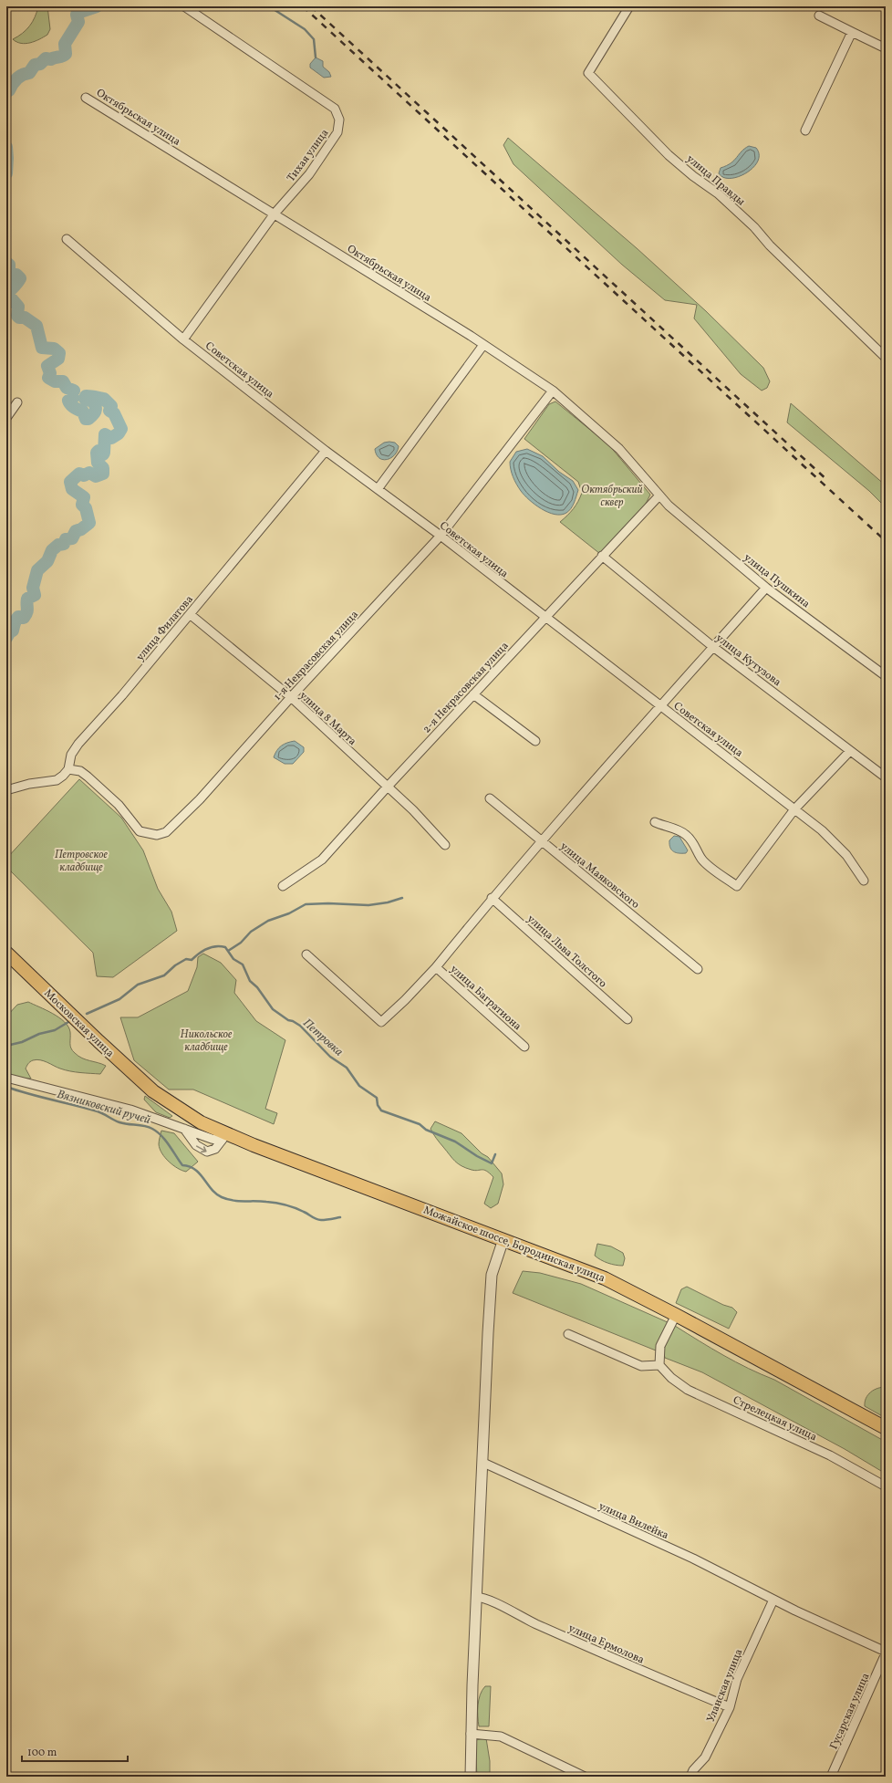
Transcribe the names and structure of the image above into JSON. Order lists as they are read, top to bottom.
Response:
{
  "streets": {
    "main road": ["Московская улица", "Можайское шоссе, Бородинская улица"],
    "street": [
      "Октябрьская улица",
      "Тихая улица",
      "улица Правды",
      "Советская улица",
      "улица Пушкина",
      "улица Филатова",
      "1-я Некрасовская улица",
      "улица Кутузова",
      "2-я Некрасовская улица",
      "улица 8 Марта",
      "улица Маяковского",
      "улица Льва Толстого",
      "улица Багратиона",
      "Стрелецкая улица",
      "улица Вилейка",
      "улица Ермолова",
      "Уланская улица",
      "Гусарская улица"
    ]
  },
  "crossings": [
    ["Октябрьская улица", "Тихая улица"],
    ["Октябрьская улица", "улица Пушкина"],
    ["Октябрьская улица", "1-я Некрасовская улица"],
    ["Октябрьская улица", "2-я Некрасовская улица"],
    ["Тихая улица", "Советская улица"],
    ["Советская улица", "улица Филатова"],
    ["Советская улица", "1-я Некрасовская улица"],
    ["Советская улица", "2-я Некрасовская улица"],
    ["улица Пушкина", "2-я Некрасовская улица"],
    ["улица Филатова", "1-я Некрасовская улица"],
    ["улица Филатова", "улица 8 Марта"],
    ["1-я Некрасовская улица", "улица 8 Марта"],
    ["улица Кутузова", "2-я Некрасовская улица"],
    ["2-я Некрасовская улица", "улица 8 Марта"],
    ["Московская улица", "Можайское шоссе, Бородинская улица"],
    ["улица Вилейка", "Уланская улица"],
    ["улица Вилейка", "Гусарская улица"],
    ["улица Ермолова", "Уланская улица"]
  ],
  "water": ["Петровка", "Вязниковский ручей"],
  "parks": ["Октябрьский сквер", "Петровское кладбище", "Никольское кладбище"],
  "scale_bar": "100 m"
}
